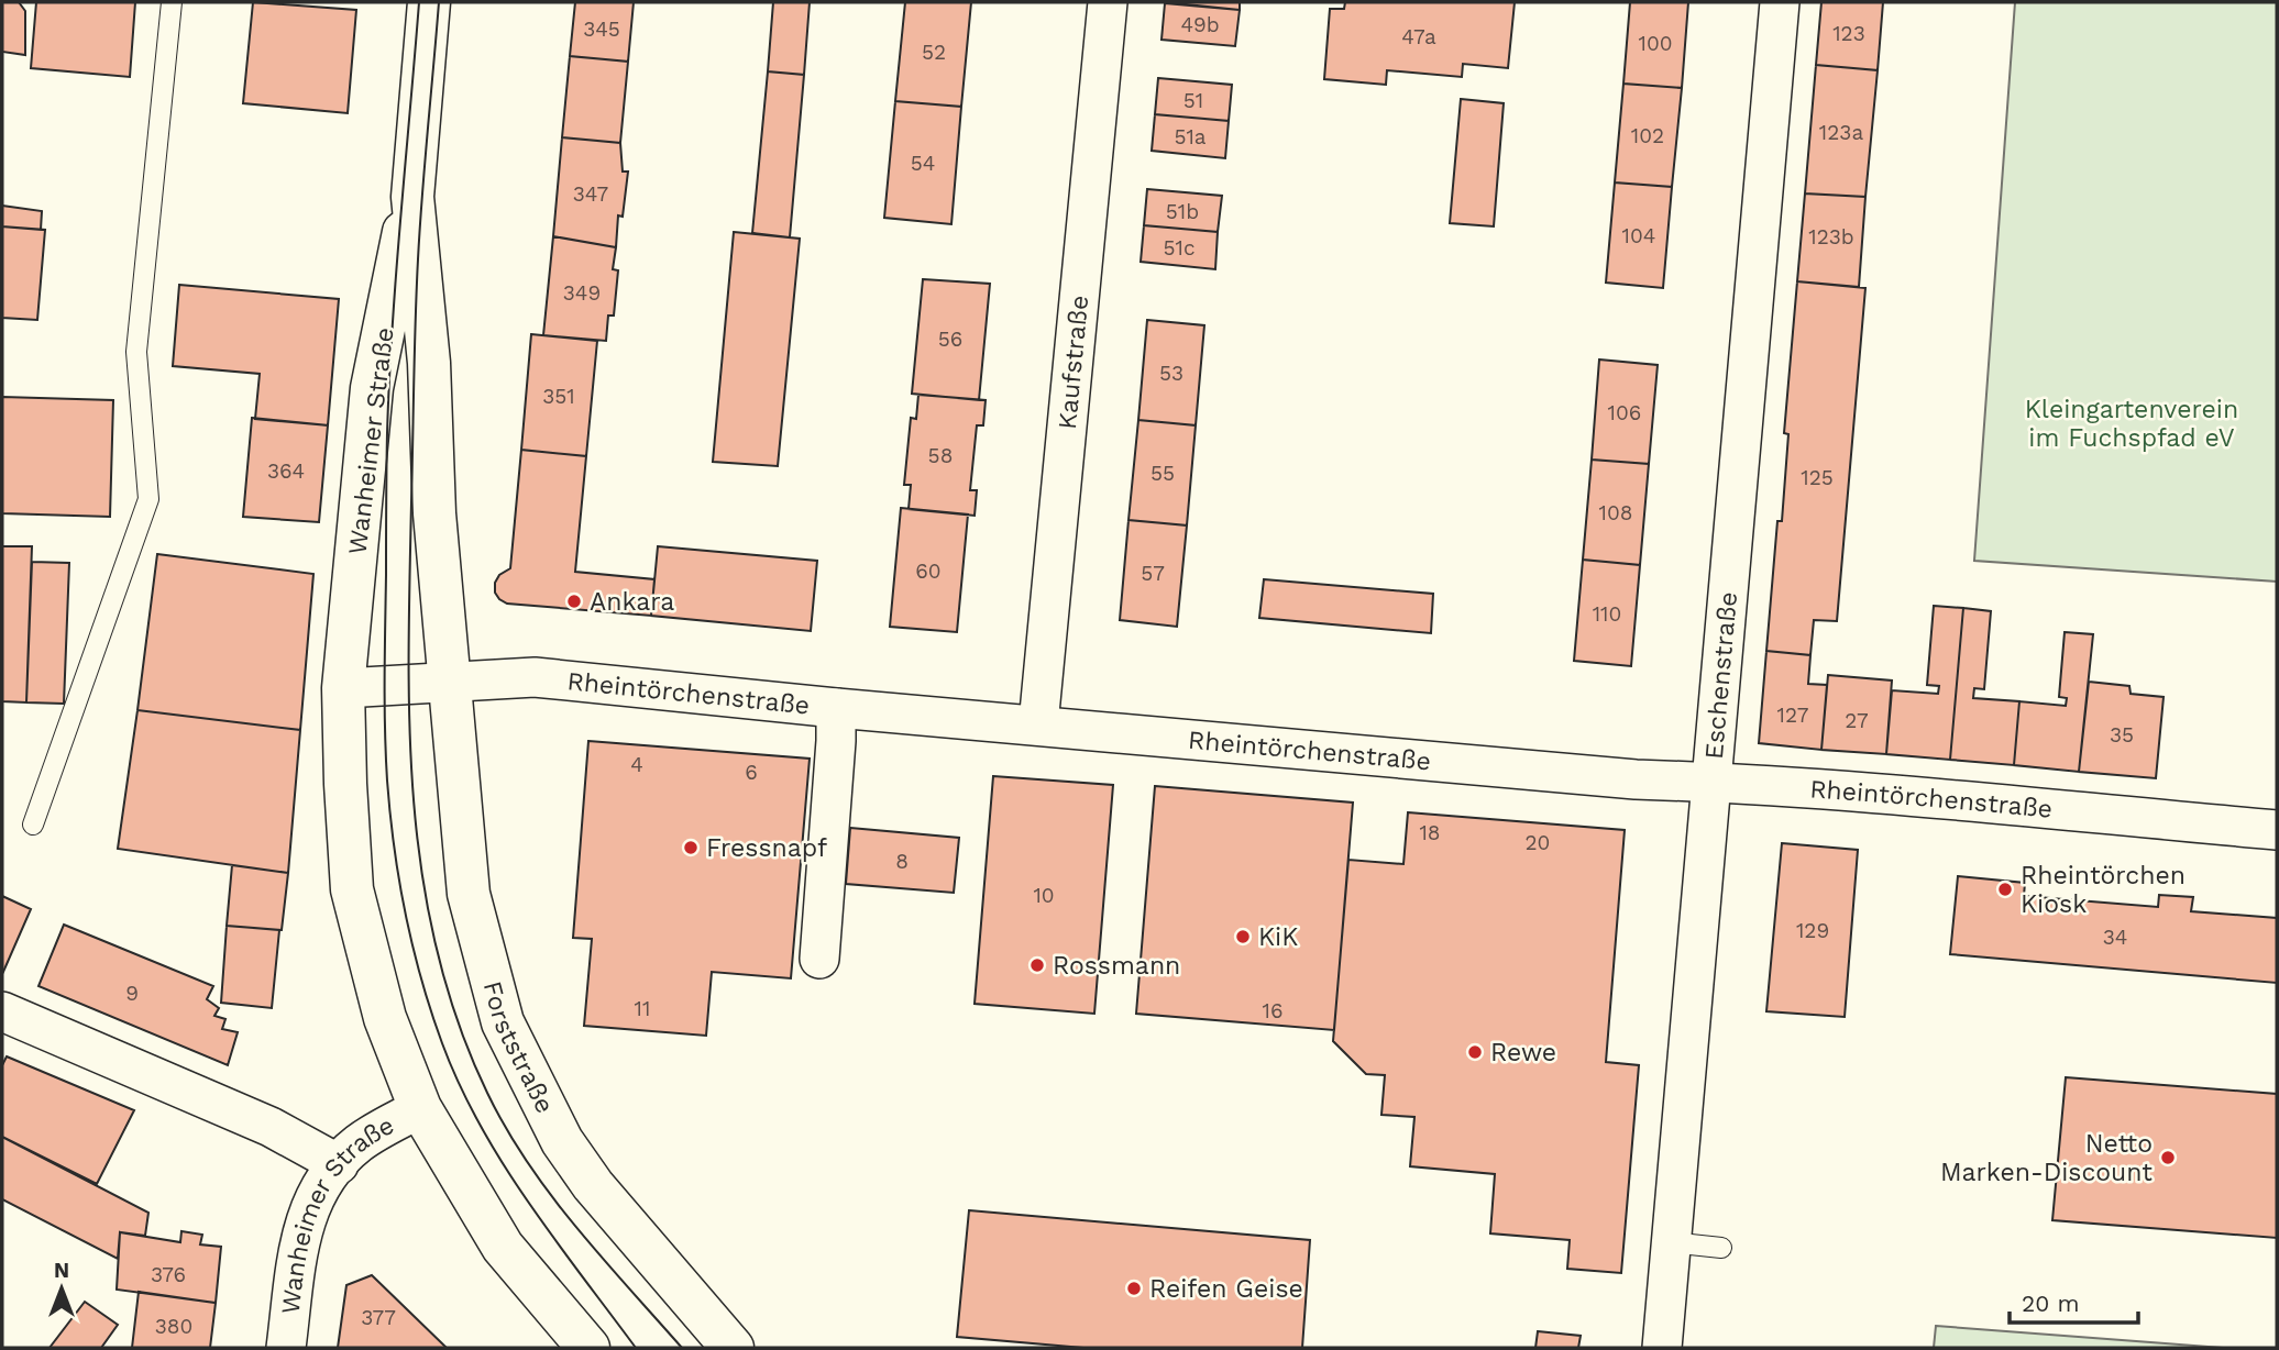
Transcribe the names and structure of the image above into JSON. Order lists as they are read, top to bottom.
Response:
{
  "streets": {
    "street": [
      "Kaufstraße",
      "Wanheimer Straße",
      "Eschenstraße",
      "Rheintörchenstraße",
      "Forststraße"
    ]
  },
  "crossings": [
    ["Kaufstraße", "Rheintörchenstraße"],
    ["Wanheimer Straße", "Rheintörchenstraße"],
    ["Wanheimer Straße", "Forststraße"],
    ["Eschenstraße", "Rheintörchenstraße"],
    ["Rheintörchenstraße", "Forststraße"]
  ],
  "parks": ["Kleingartenverein im Fuchspfad eV"],
  "places": [
    "Ankara",
    "Fressnapf",
    "Rheintörchen Kiosk",
    "KiK",
    "Rossmann",
    "Rewe",
    "Netto Marken-Discount",
    "Reifen Geise"
  ],
  "house_numbers": [
    "49b",
    "345",
    "123",
    "47a",
    "100",
    "52",
    "51",
    "123a",
    "102",
    "51a",
    "54",
    "347",
    "51b",
    "104",
    "123b",
    "51c",
    "349",
    "56",
    "53",
    "351",
    "106",
    "58",
    "364",
    "55",
    "125",
    "108",
    "60",
    "57",
    "110",
    "127",
    "27",
    "35",
    "4",
    "6",
    "18",
    "20",
    "8",
    "10",
    "129",
    "34",
    "9",
    "11",
    "16",
    "376",
    "377",
    "380"
  ],
  "scale_bar": "20 m",
  "north": "top"
}
